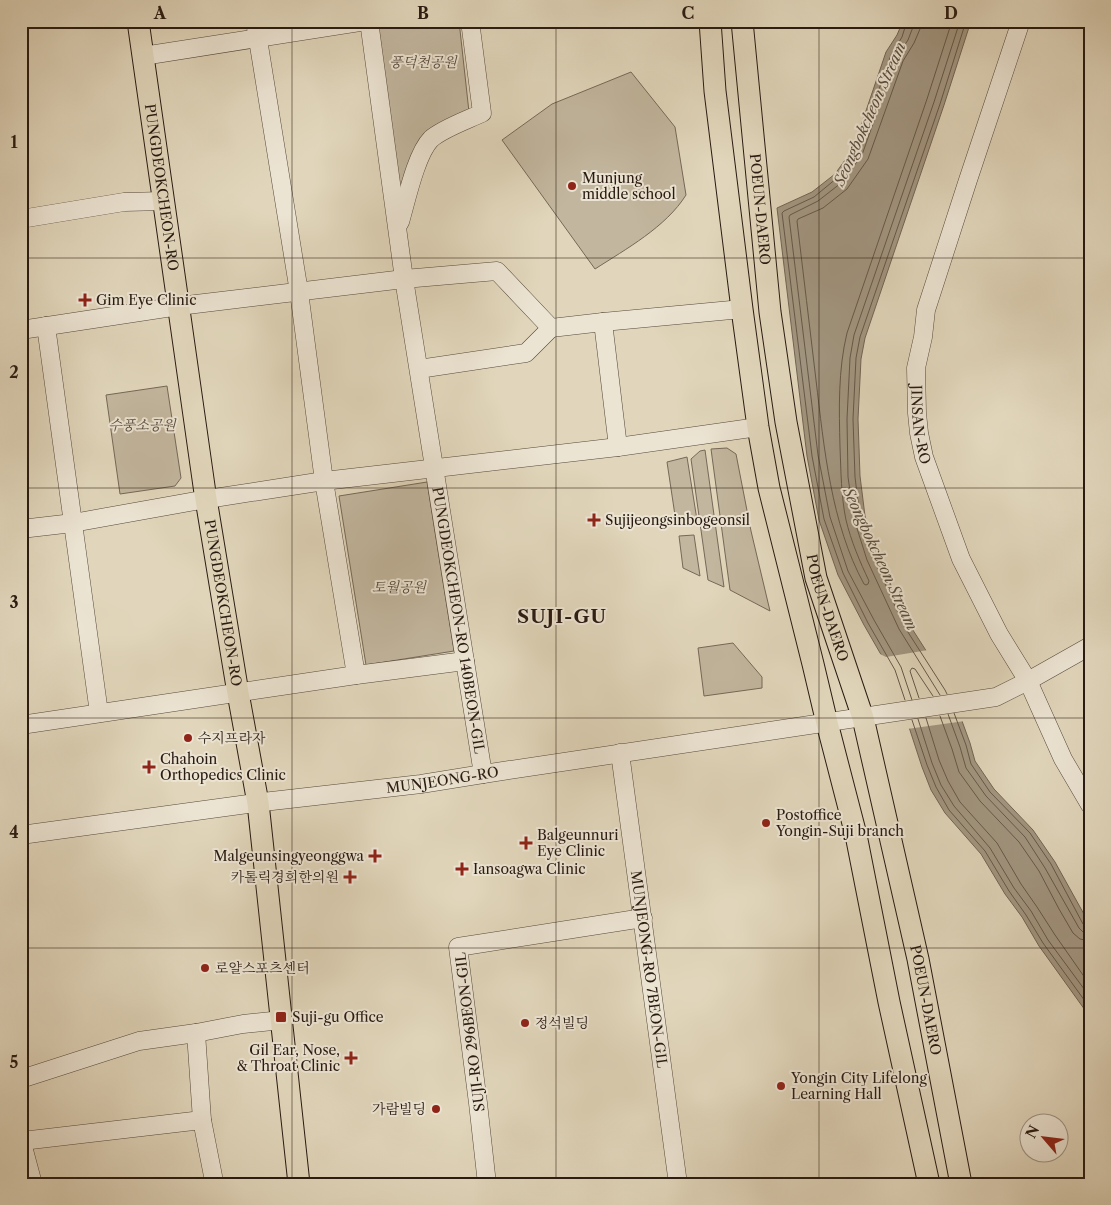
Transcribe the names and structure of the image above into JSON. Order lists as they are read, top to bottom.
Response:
{
  "streets": {
    "main road": ["PUNGDEOKCHEON-RO", "POEUN-DAERO"],
    "street": [
      "JINSAN-RO",
      "PUNGDEOKCHEON-RO 140BEON-GIL",
      "MUNJEONG-RO",
      "MUNJEONG-RO 7BEON-GIL",
      "SUJI-RO 296BEON-GIL"
    ]
  },
  "crossings": [
    ["PUNGDEOKCHEON-RO", "PUNGDEOKCHEON-RO 140BEON-GIL"],
    ["PUNGDEOKCHEON-RO", "MUNJEONG-RO"],
    ["POEUN-DAERO", "PUNGDEOKCHEON-RO 140BEON-GIL"],
    ["POEUN-DAERO", "MUNJEONG-RO"],
    ["JINSAN-RO", "MUNJEONG-RO"],
    ["PUNGDEOKCHEON-RO 140BEON-GIL", "MUNJEONG-RO"],
    ["MUNJEONG-RO", "MUNJEONG-RO 7BEON-GIL"],
    ["MUNJEONG-RO 7BEON-GIL", "SUJI-RO 296BEON-GIL"]
  ],
  "districts": ["SUJI-GU"],
  "water": ["Seongbokcheon Stream"],
  "parks": ["풍덕천공원", "수풍소공원", "토월공원"],
  "places": {
    "other": [
      "Munjung middle school",
      "수지프라자",
      "Postoffice Yongin-Suji branch",
      "로얄스포츠센터",
      "정석빌딩",
      "Yongin City Lifelong Learning Hall",
      "가람빌딩"
    ],
    "health": [
      "Gim Eye Clinic",
      "Sujijeongsinbogeonsil",
      "Chahoin Orthopedics Clinic",
      "Balgeunnuri Eye Clinic",
      "Malgeunsingyeonggwa",
      "Iansoagwa Clinic",
      "카톨릭경희한의원",
      "Gil Ear, Nose, & Throat Clinic"
    ],
    "transit": ["Suji-gu Office"]
  },
  "north": "top left",
  "grid": {
    "columns": [
      "A",
      "B",
      "C",
      "D"
    ],
    "rows": [
      "1",
      "2",
      "3",
      "4",
      "5"
    ]
  }
}
